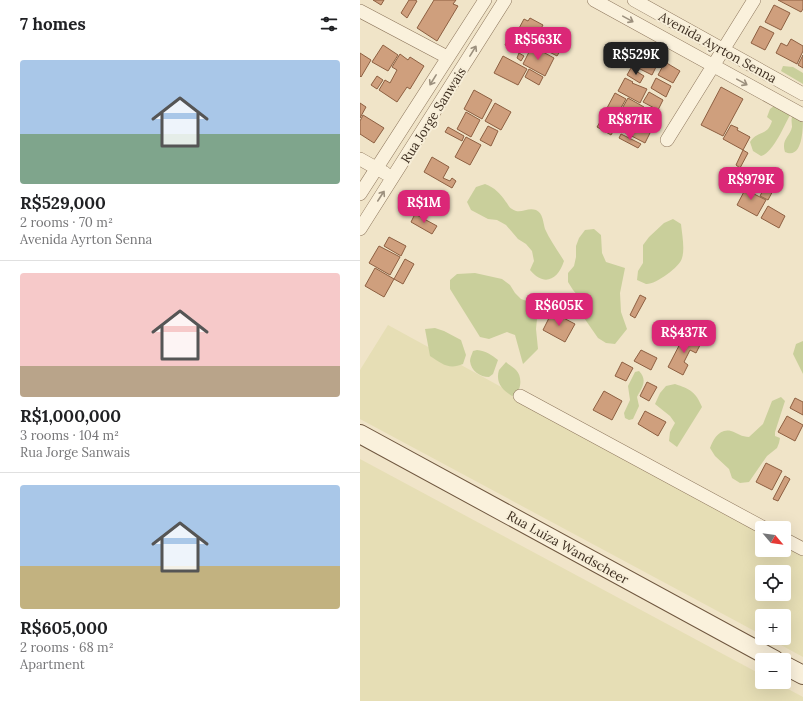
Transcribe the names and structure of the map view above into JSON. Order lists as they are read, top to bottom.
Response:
{
  "streets": {
    "main road": ["Rua Luiza Wandscheer"],
    "street": ["Avenida Ayrton Senna", "Rua Jorge Sanwais"]
  },
  "north": "bottom right",
  "page": {
    "heading": "7 homes",
    "price": [
      "R$563K",
      "R$529K",
      "R$871K",
      "R$979K",
      "R$1M",
      "R$605K",
      "R$437K"
    ],
    "list": [
      {
        "name": "R$529,000",
        "note": "2 rooms · 70 m² · Avenida Ayrton Senna"
      },
      {
        "name": "R$1,000,000",
        "note": "3 rooms · 104 m² · Rua Jorge Sanwais"
      },
      {
        "name": "R$605,000",
        "note": "2 rooms · 68 m² · Apartment"
      }
    ],
    "map_buttons": ["+", "−"]
  }
}
